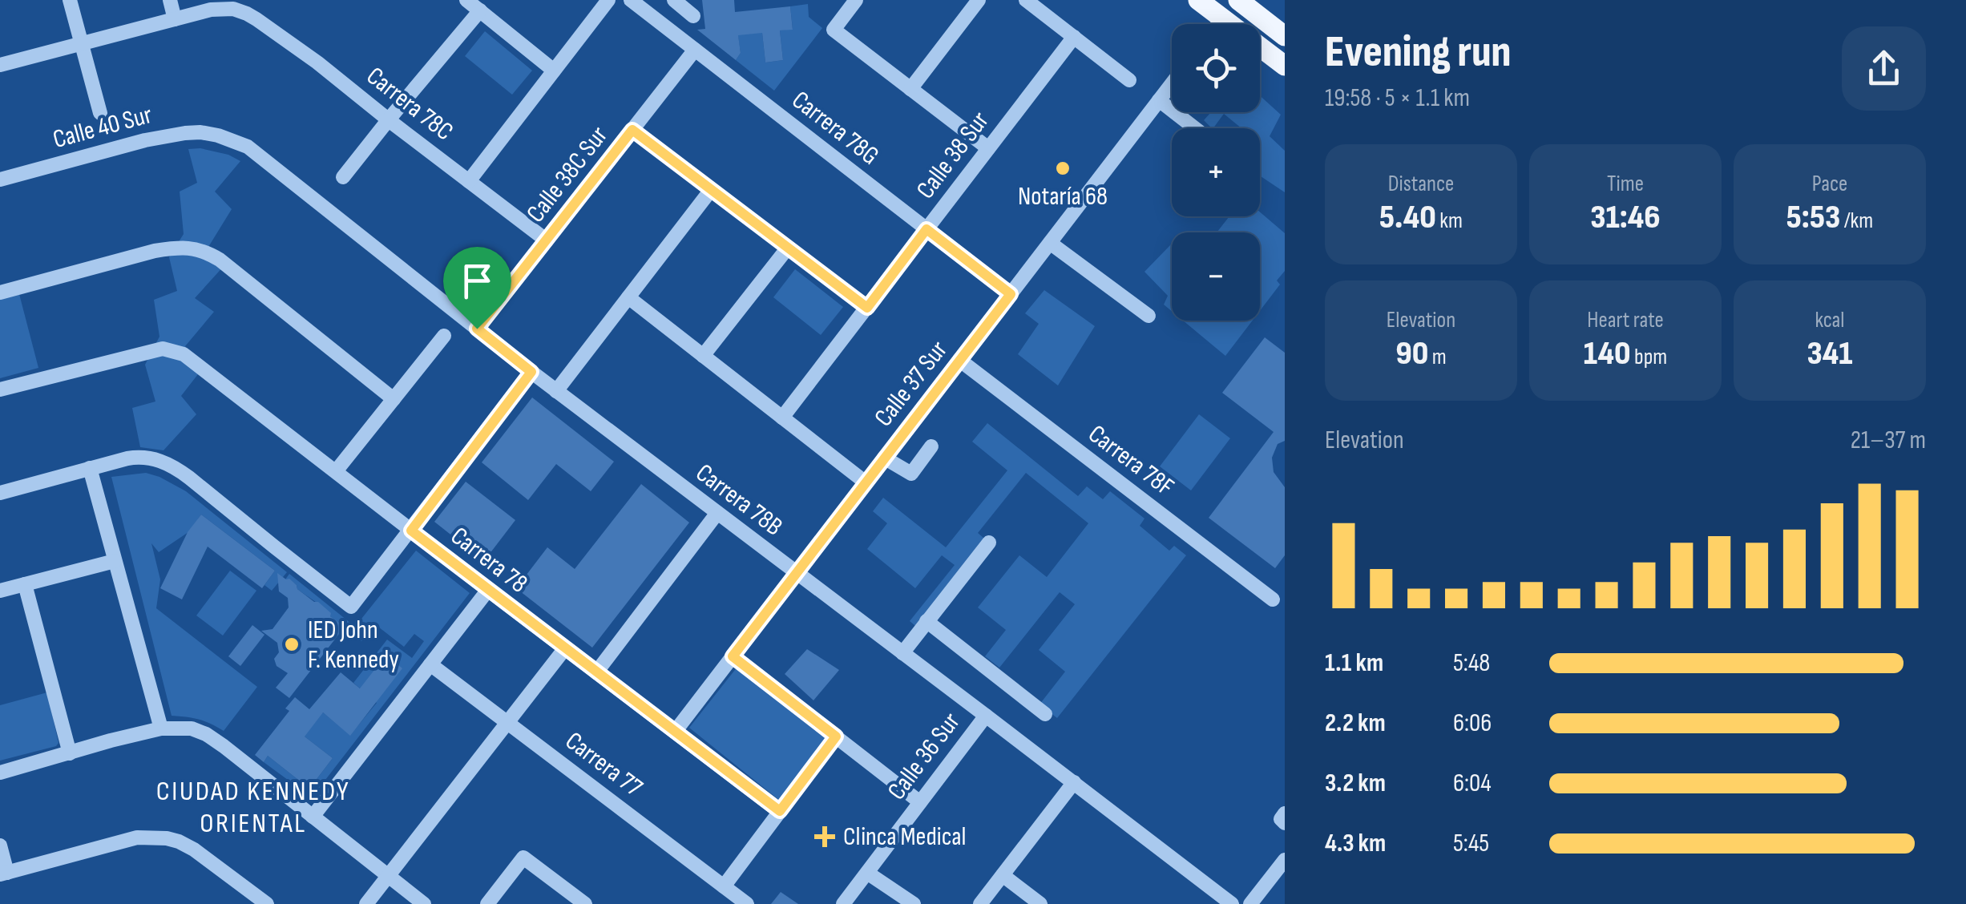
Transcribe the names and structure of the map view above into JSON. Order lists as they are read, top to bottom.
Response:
{
  "streets": {
    "street": [
      "Carrera 78C",
      "Calle 40 Sur",
      "Carrera 78G",
      "Calle 38 Sur",
      "Calle 38C Sur",
      "Calle 37 Sur",
      "Carrera 78F",
      "Carrera 78B",
      "Carrera 78",
      "Calle 36 Sur",
      "Carrera 77"
    ]
  },
  "crossings": [
    ["Carrera 78C", "Calle 38C Sur"],
    ["Calle 40 Sur", "Carrera 78B"],
    ["Carrera 78G", "Calle 38 Sur"],
    ["Carrera 78G", "Calle 38C Sur"],
    ["Carrera 78G", "Calle 37 Sur"],
    ["Calle 38C Sur", "Carrera 78B"],
    ["Calle 37 Sur", "Carrera 78F"],
    ["Calle 37 Sur", "Carrera 78B"],
    ["Calle 37 Sur", "Carrera 78"],
    ["Carrera 78B", "Calle 36 Sur"]
  ],
  "districts": ["CIUDAD KENNEDY ORIENTAL"],
  "places": {
    "other": ["Notaría 68", "IED John F. Kennedy"],
    "health": ["Clinca Medical"]
  },
  "page": {
    "heading": ["Evening run", "19:58 · 5 × 1.1 km"],
    "map_buttons": ["+", "−"],
    "stats": [
      ["Distance", "5.40 km"],
      ["Time", "31:46"],
      ["Pace", "5:53 /km"],
      ["Elevation", "90 m"],
      ["Heart rate", "140 bpm"],
      ["kcal", "341"]
    ],
    "chart": ["Elevation", "21–37 m"],
    "list": [
      {
        "name": "1.1 km",
        "note": "5:48"
      },
      {
        "name": "2.2 km",
        "note": "6:06"
      },
      {
        "name": "3.2 km",
        "note": "6:04"
      },
      {
        "name": "4.3 km",
        "note": "5:45"
      }
    ]
  }
}
